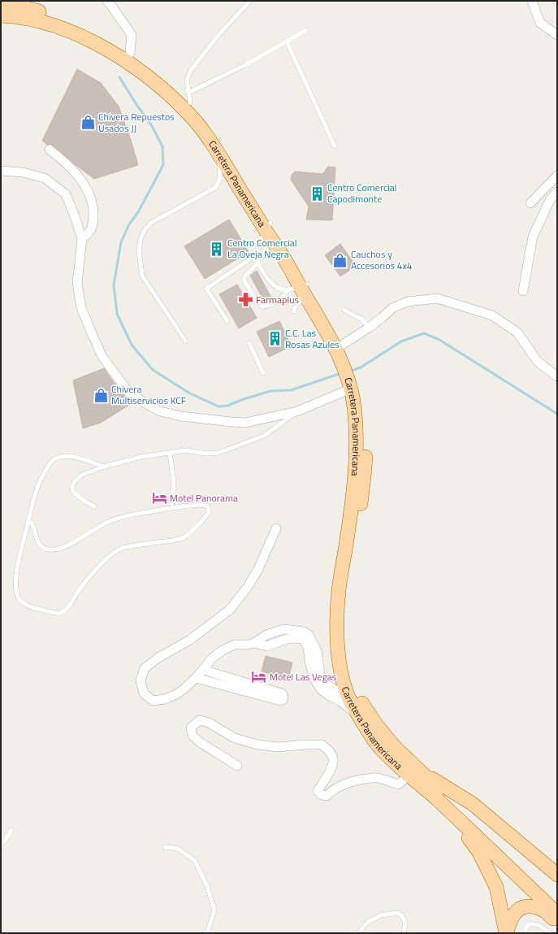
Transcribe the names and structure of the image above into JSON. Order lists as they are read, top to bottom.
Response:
{
  "streets": {
    "main road": ["Carretera Panamericana"]
  },
  "places": {
    "shop": ["Chivera Repuestos Usados JJ", "Cauchos y Accesorios 4x4", "Chivera Multiservicios KCF"],
    "building": ["Centro Comercial Capodimonte", "Centro Comercial La Oveja Negra", "C.C. Las Rosas Azules"],
    "pharmacy": ["Farmaplus"],
    "hotel": ["Motel Panorama", "Motel Las Vegas"]
  }
}
